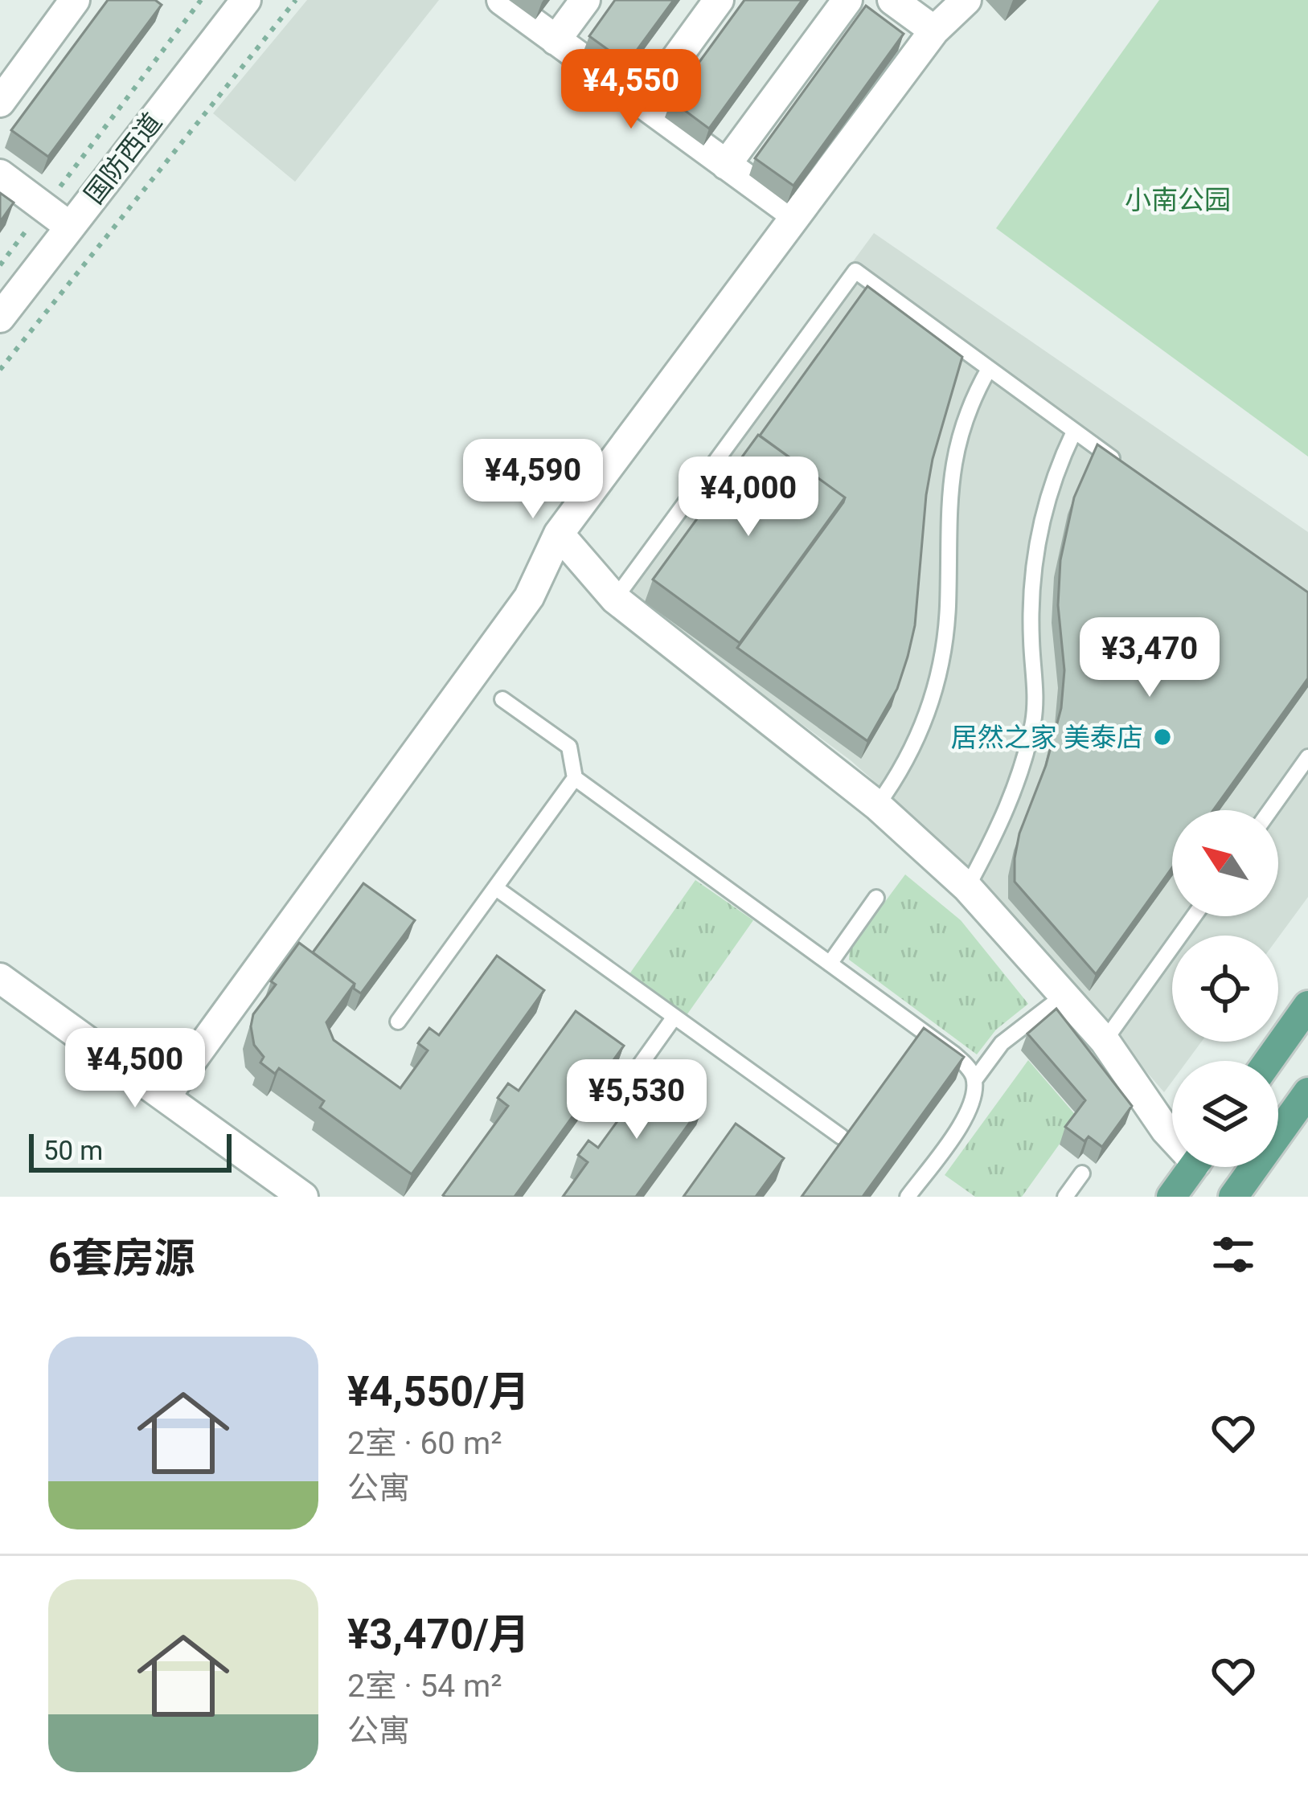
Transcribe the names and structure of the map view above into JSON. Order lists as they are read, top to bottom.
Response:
{
  "streets": {
    "street": ["国防西道"]
  },
  "parks": ["小南公园"],
  "places": ["居然之家 美泰店"],
  "scale_bar": "50 m",
  "north": "top left",
  "page": {
    "price": [
      "¥4,550",
      "¥4,590",
      "¥4,000",
      "¥3,470",
      "¥4,500",
      "¥5,530"
    ],
    "scale": "50 m",
    "heading": "6套房源",
    "list": [
      {
        "name": "¥4,550/月",
        "note": "2室 · 60 m² · 公寓"
      },
      {
        "name": "¥3,470/月",
        "note": "2室 · 54 m² · 公寓"
      }
    ]
  }
}
